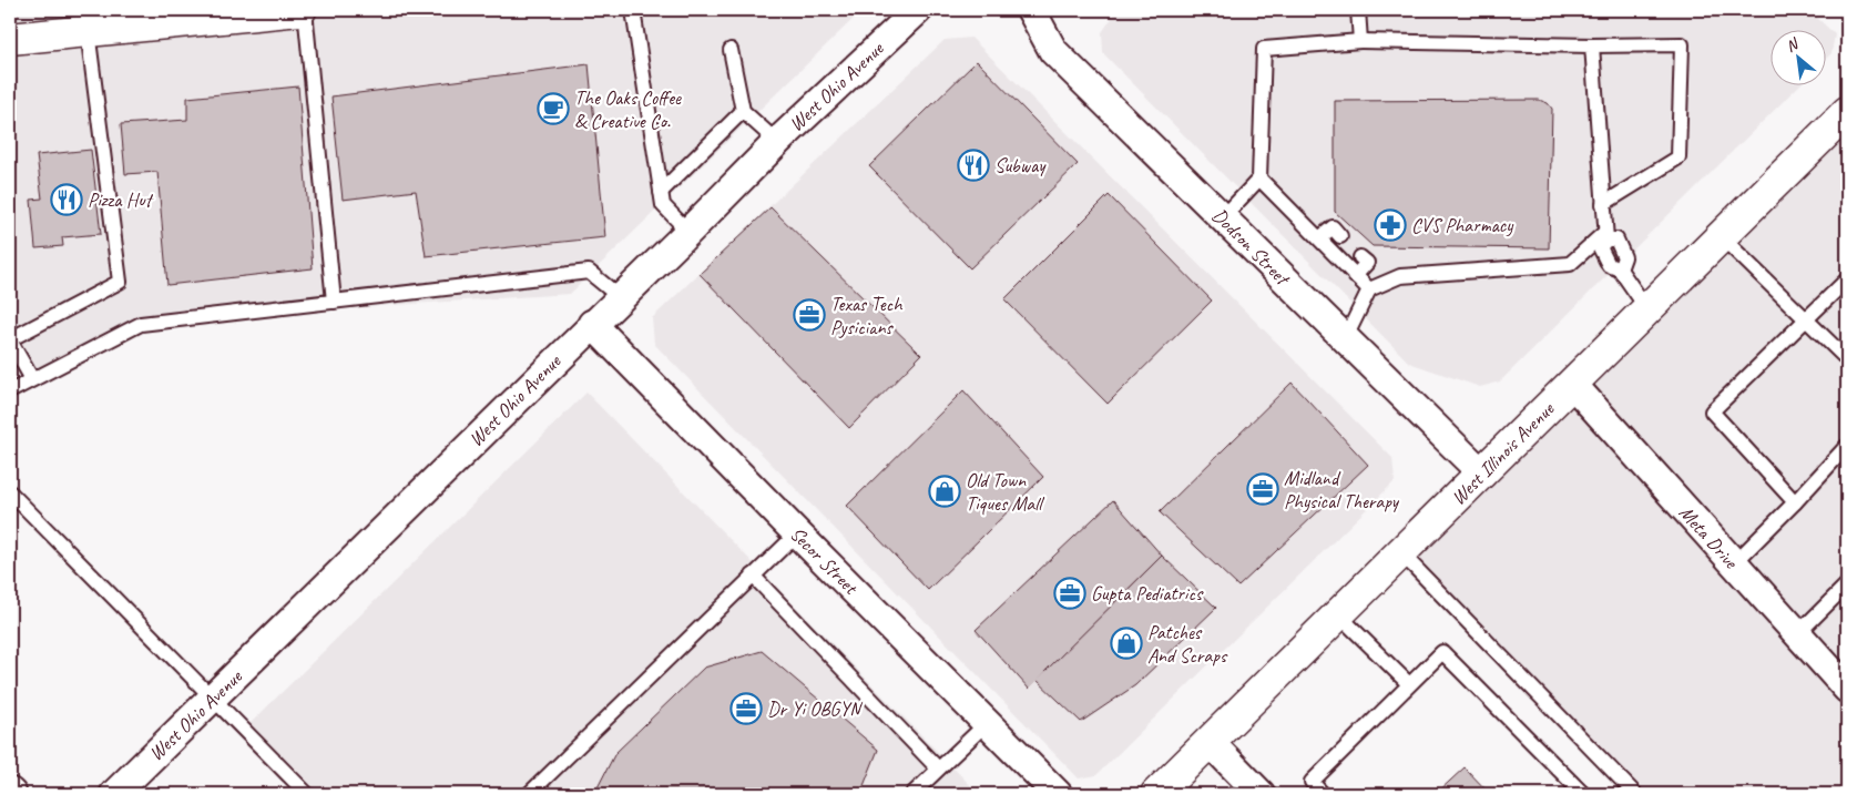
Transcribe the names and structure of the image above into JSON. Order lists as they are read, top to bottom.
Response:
{
  "streets": {
    "main road": ["West Illinois Avenue"],
    "street": [
      "West Ohio Avenue",
      "Dodson Street",
      "Meta Drive",
      "Secor Street"
    ]
  },
  "crossings": [
    ["West Ohio Avenue", "Secor Street"],
    ["Dodson Street", "West Illinois Avenue"],
    ["West Illinois Avenue", "Meta Drive"]
  ],
  "places": {
    "cafe": ["The Oaks Coffee & Creative Co."],
    "restaurant": ["Subway", "Pizza Hut"],
    "pharmacy": ["CVS Pharmacy"],
    "office": [
      "Texas Tech Pysicians",
      "Midland Physical Therapy",
      "Gupta Pediatrics",
      "Dr Yi OBGYN"
    ],
    "shop": ["Old Town Tiques Mall", "Patches And Scraps"]
  },
  "north": "top left"
}
